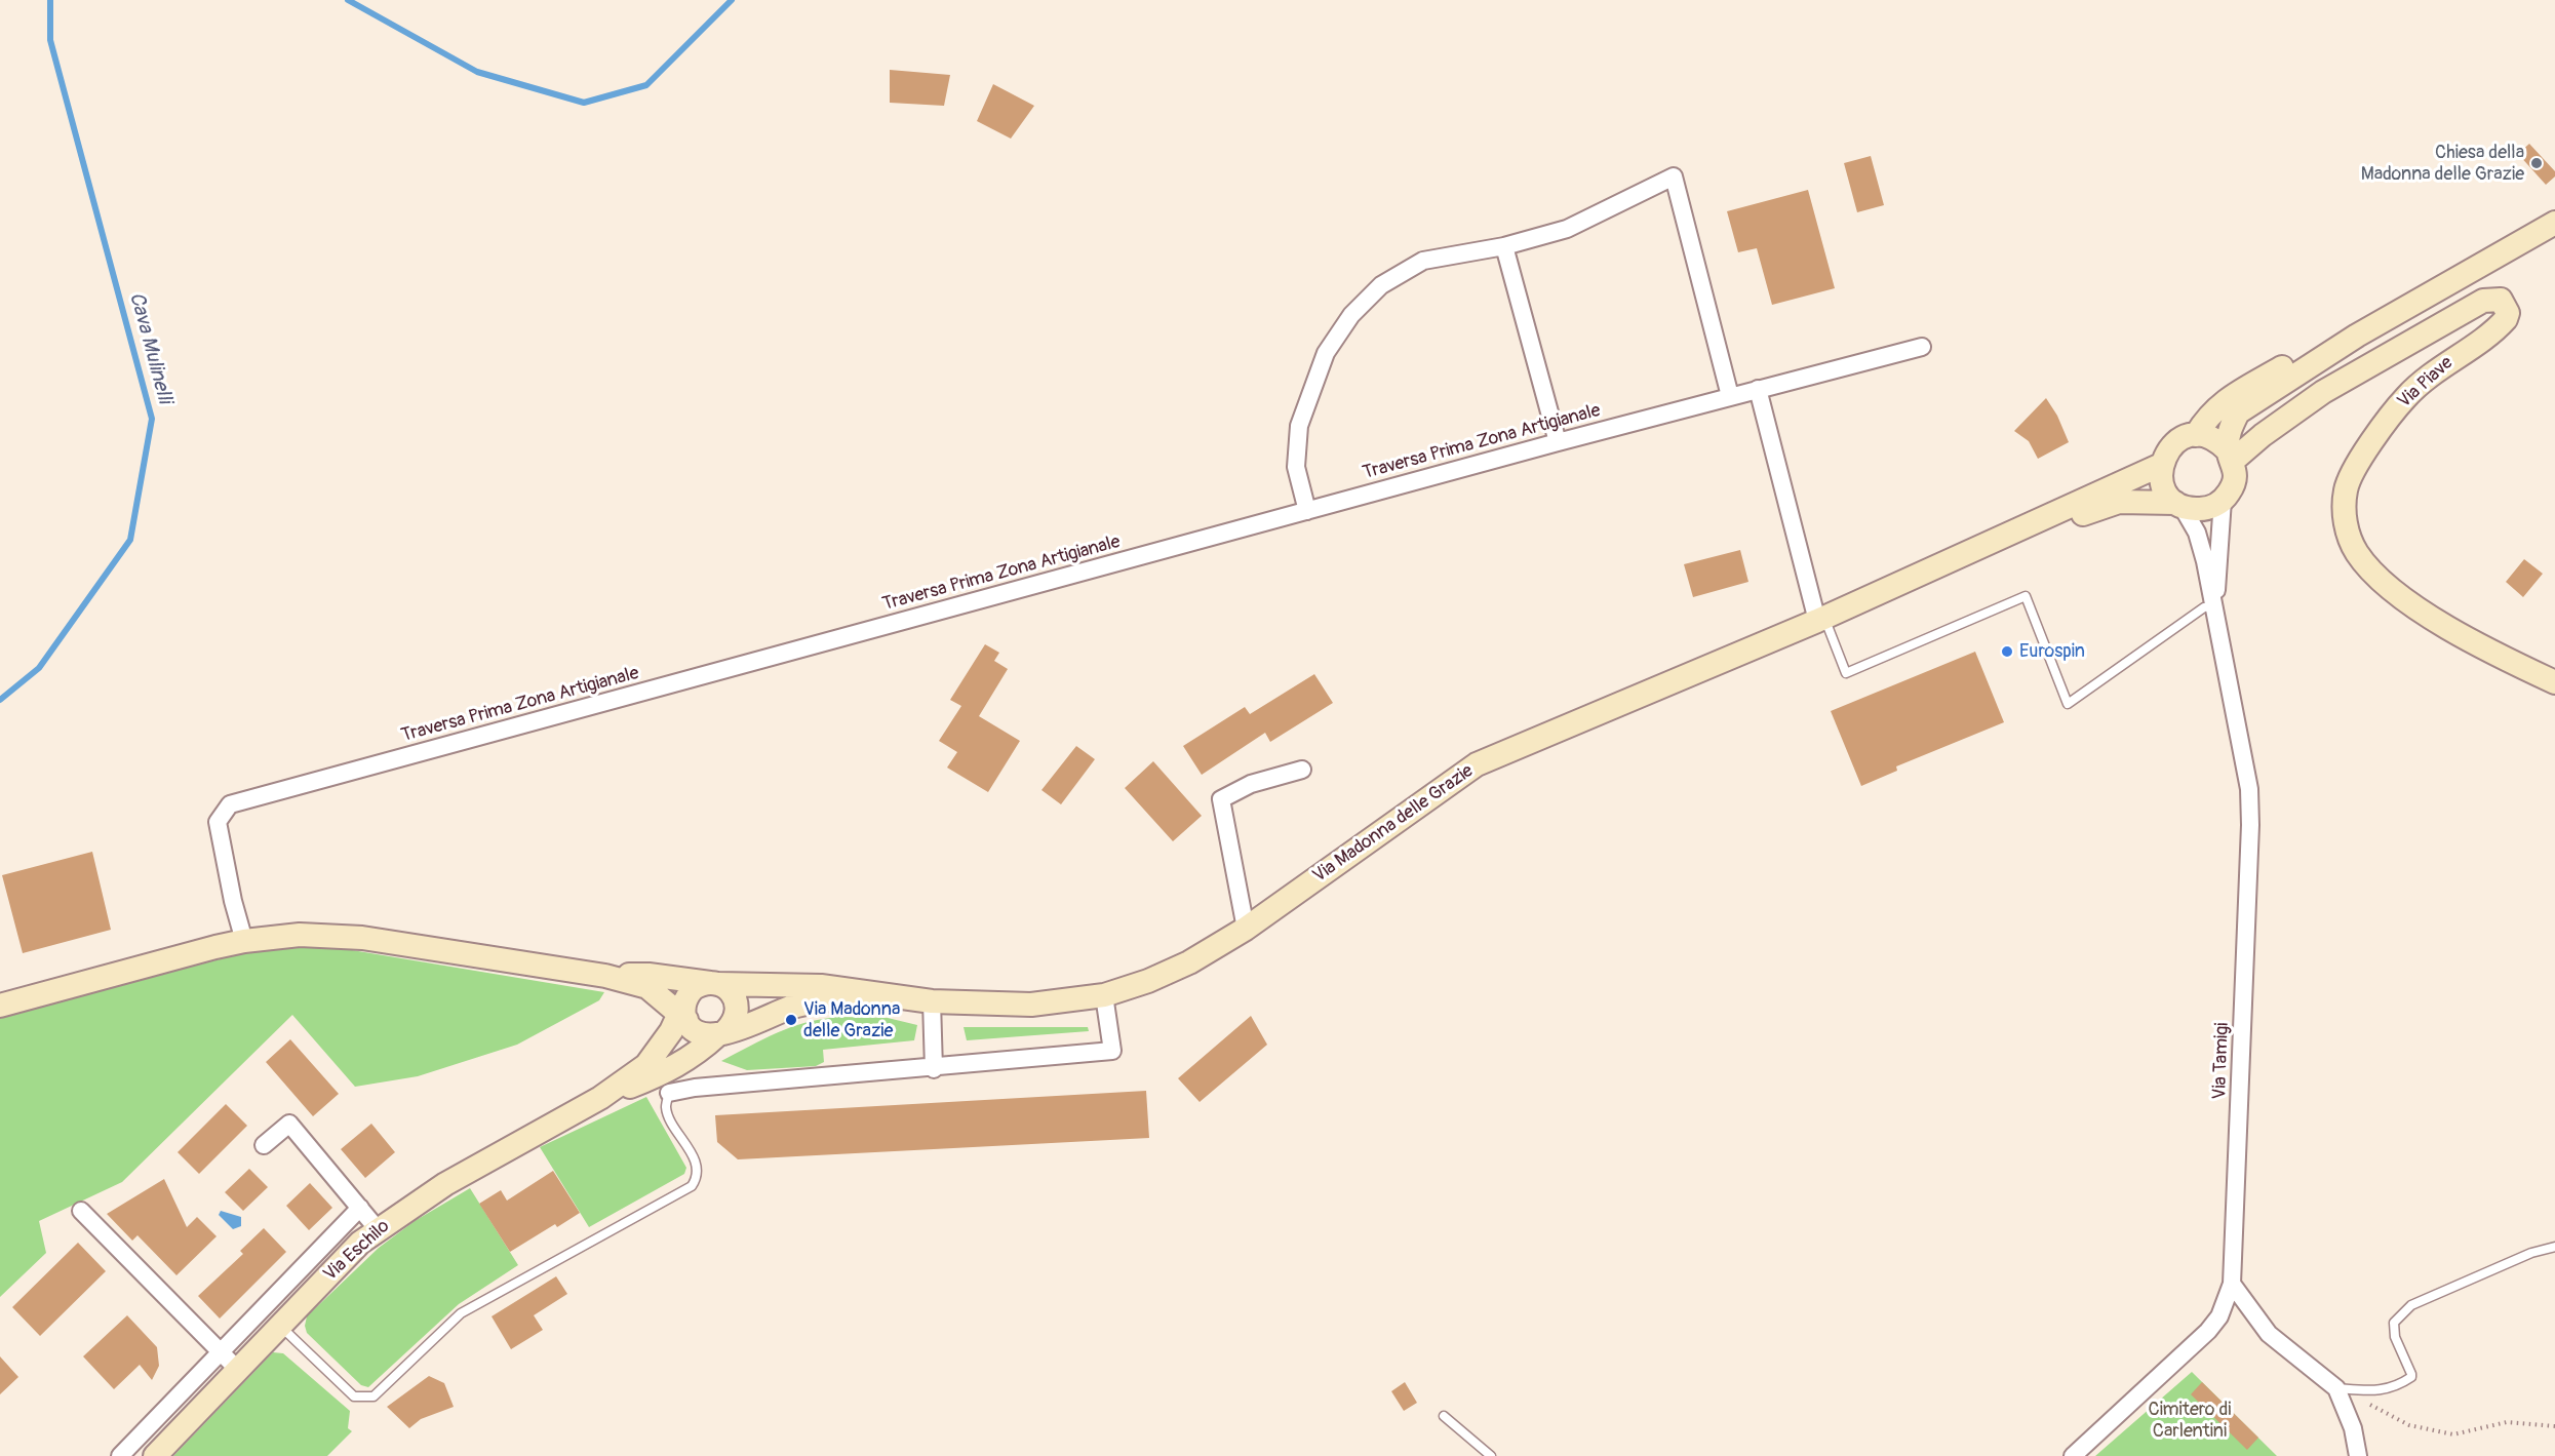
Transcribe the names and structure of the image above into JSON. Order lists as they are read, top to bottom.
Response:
{
  "streets": {
    "main road": ["Via Piave", "Via Madonna delle Grazie", "Via Eschilo"],
    "street": ["Traversa Prima Zona Artigianale", "Via Tamigi"]
  },
  "water": ["Cava Mulinelli"],
  "parks": ["Cimitero di Carlentini"],
  "places": ["Chiesa della Madonna delle Grazie", "Eurospin", "Via Madonna delle Grazie"]
}
